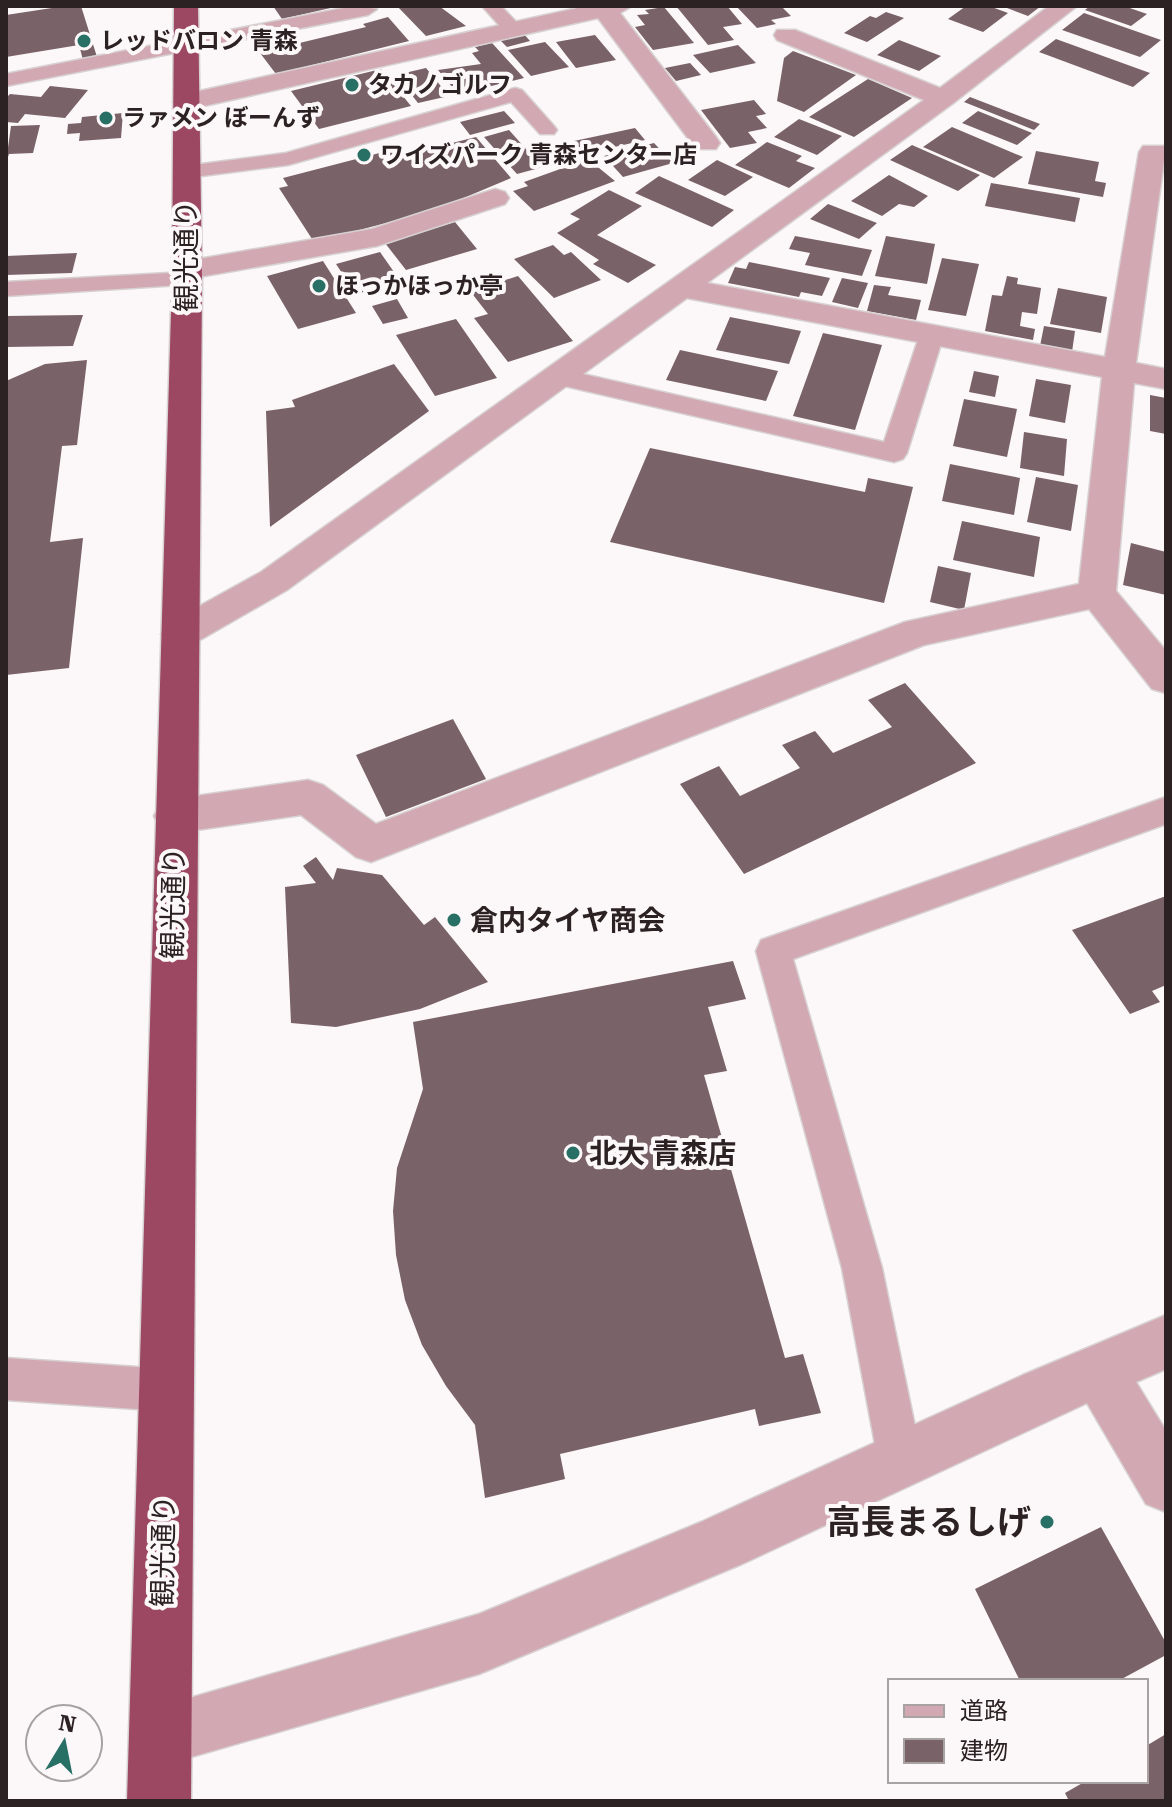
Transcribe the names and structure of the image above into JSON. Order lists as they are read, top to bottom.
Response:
{
  "streets": {
    "highway": ["観光通り"]
  },
  "places": [
    "レッドバロン 青森",
    "タカノゴルフ",
    "ラァメン ぼーんず",
    "ワイズパーク 青森センター店",
    "ほっかほっか亭",
    "倉内タイヤ商会",
    "北大 青森店",
    "高長まるしげ"
  ],
  "legend": ["道路", "建物"],
  "north": "top"
}
